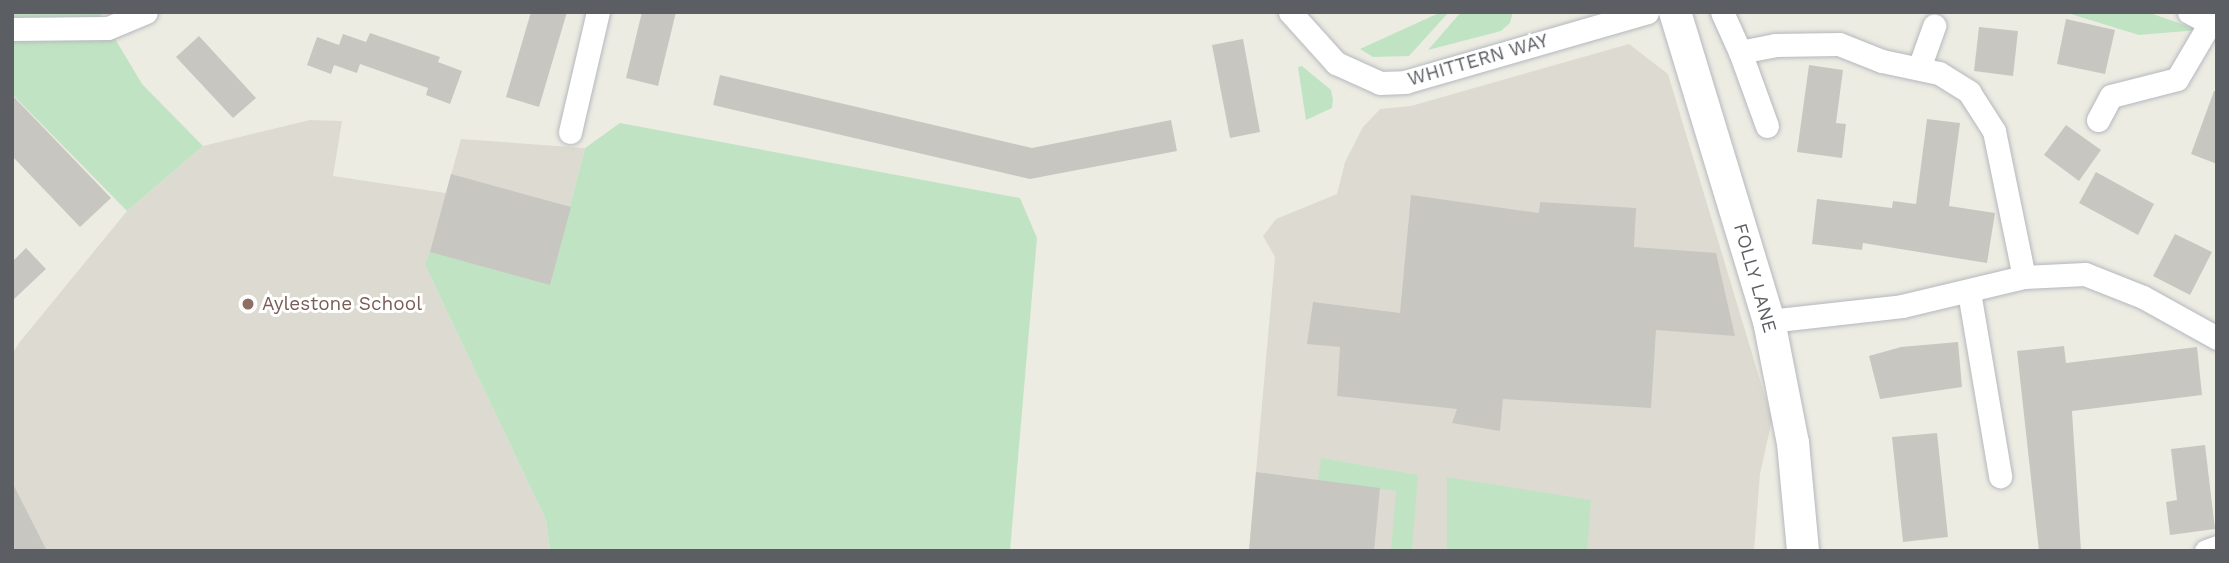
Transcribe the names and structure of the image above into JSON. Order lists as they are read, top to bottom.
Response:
{
  "streets": {
    "street": ["WHITTERN WAY", "FOLLY LANE"]
  },
  "places": ["Aylestone School"]
}
